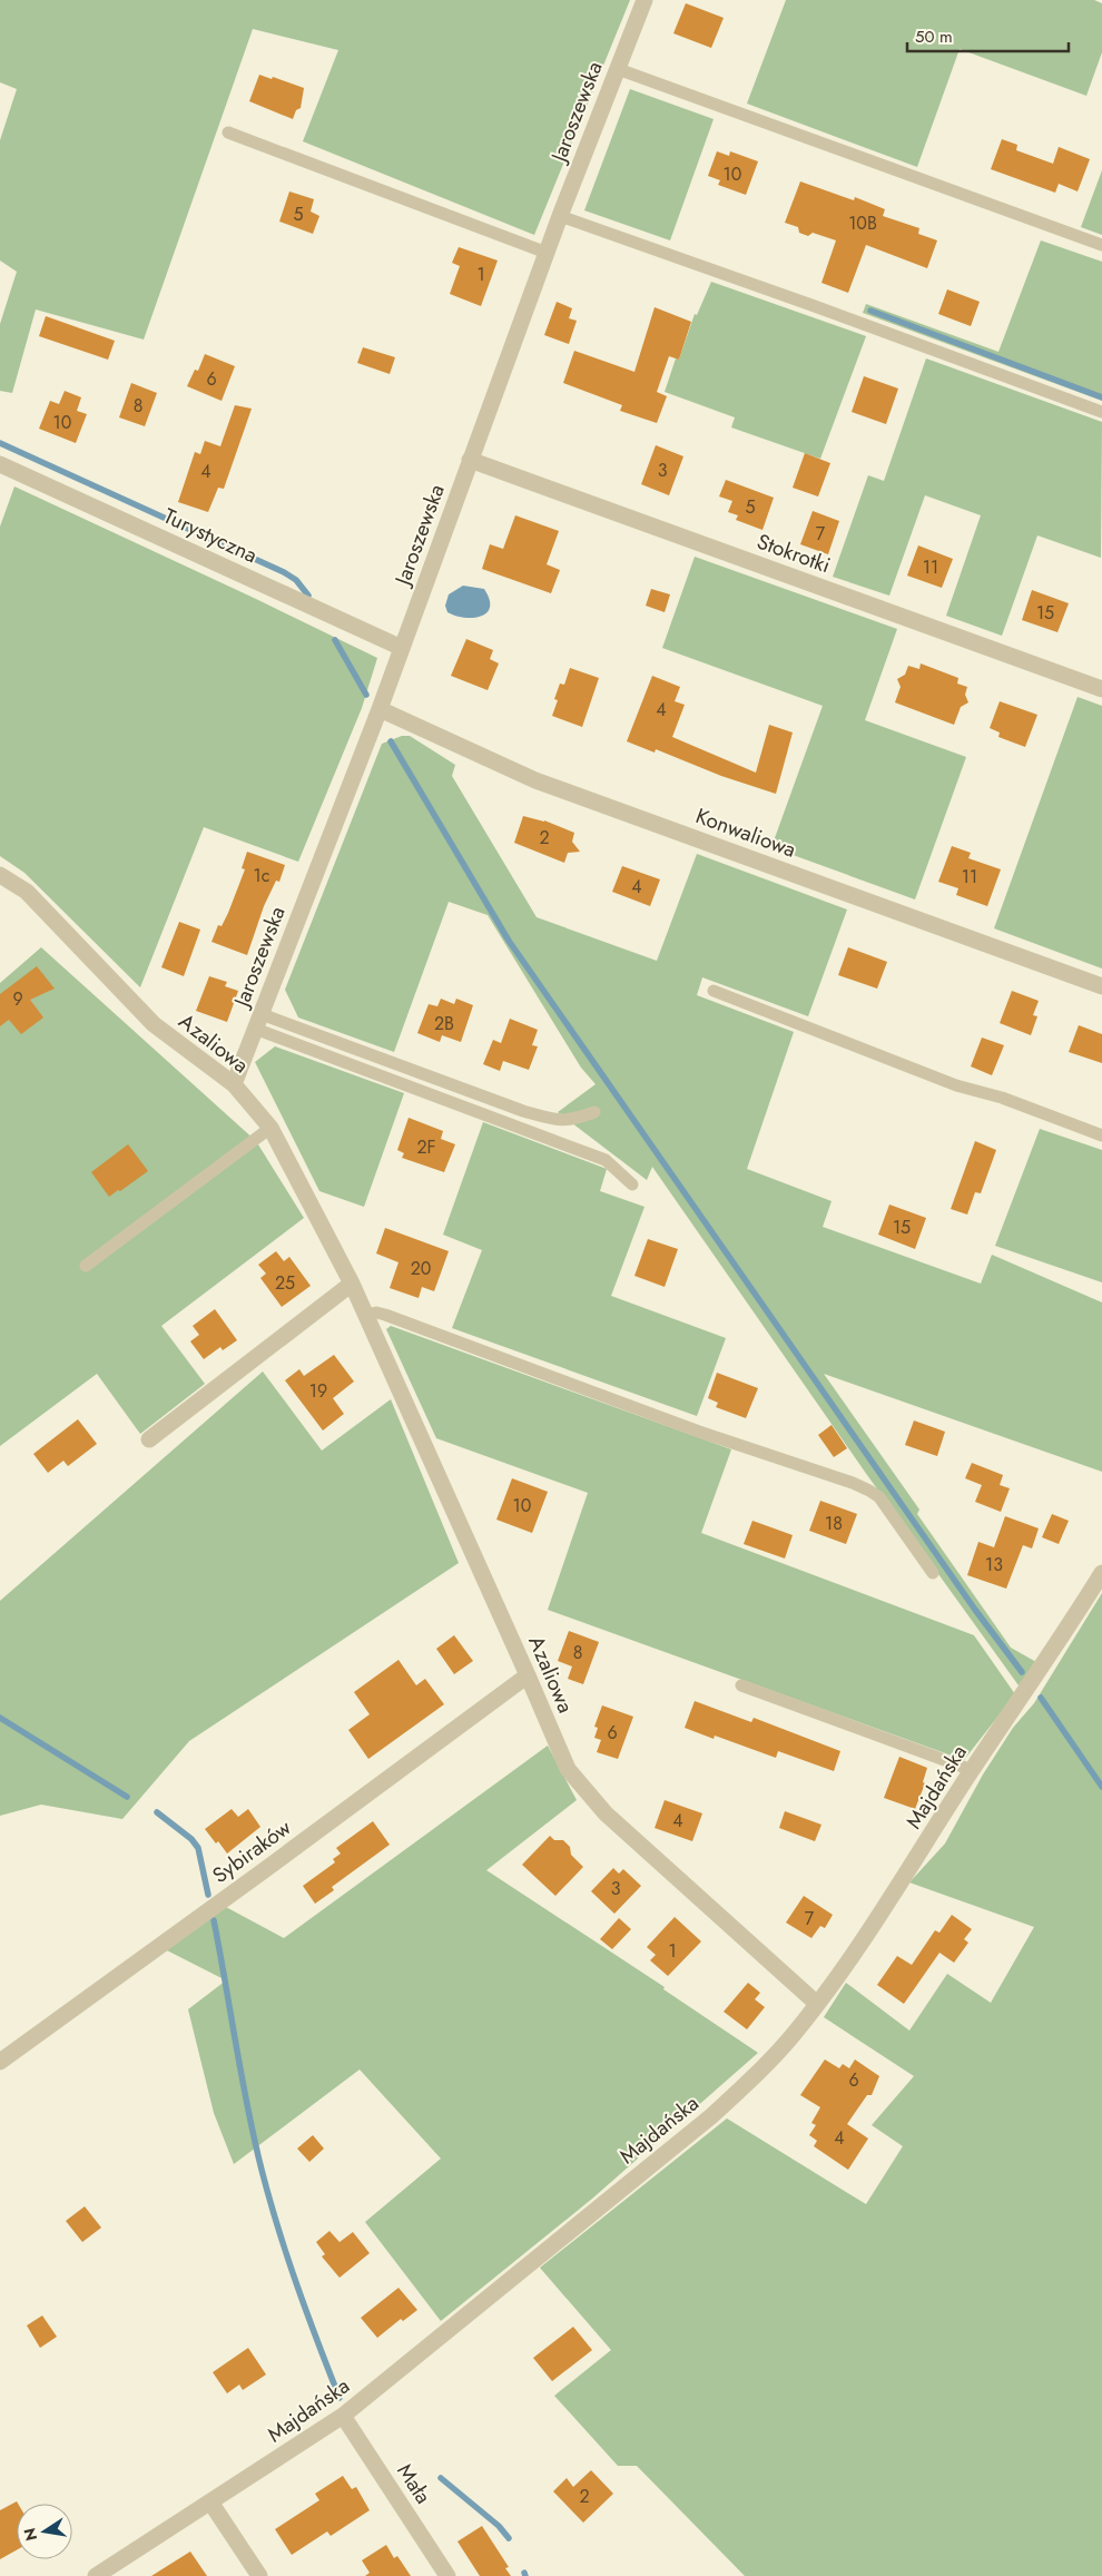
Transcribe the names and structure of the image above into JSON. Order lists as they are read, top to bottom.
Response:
{
  "streets": {
    "street": [
      "Jaroszewska",
      "Turystyczna",
      "Stokrotki",
      "Konwaliowa",
      "Azaliowa",
      "Majdańska",
      "Sybiraków",
      "Mała"
    ]
  },
  "crossings": [
    ["Jaroszewska", "Turystyczna"],
    ["Jaroszewska", "Stokrotki"],
    ["Jaroszewska", "Konwaliowa"],
    ["Jaroszewska", "Azaliowa"],
    ["Azaliowa", "Majdańska"],
    ["Azaliowa", "Sybiraków"],
    ["Majdańska", "Mała"]
  ],
  "house_numbers": [
    "10",
    "5",
    "10B",
    "1",
    "6",
    "8",
    "10",
    "3",
    "4",
    "5",
    "7",
    "11",
    "15",
    "4",
    "2",
    "1c",
    "11",
    "4",
    "9",
    "2B",
    "2F",
    "15",
    "20",
    "25",
    "19",
    "10",
    "18",
    "13",
    "8",
    "6",
    "4",
    "3",
    "7",
    "1",
    "6",
    "4",
    "2"
  ],
  "scale_bar": "50 m",
  "north": "left"
}
